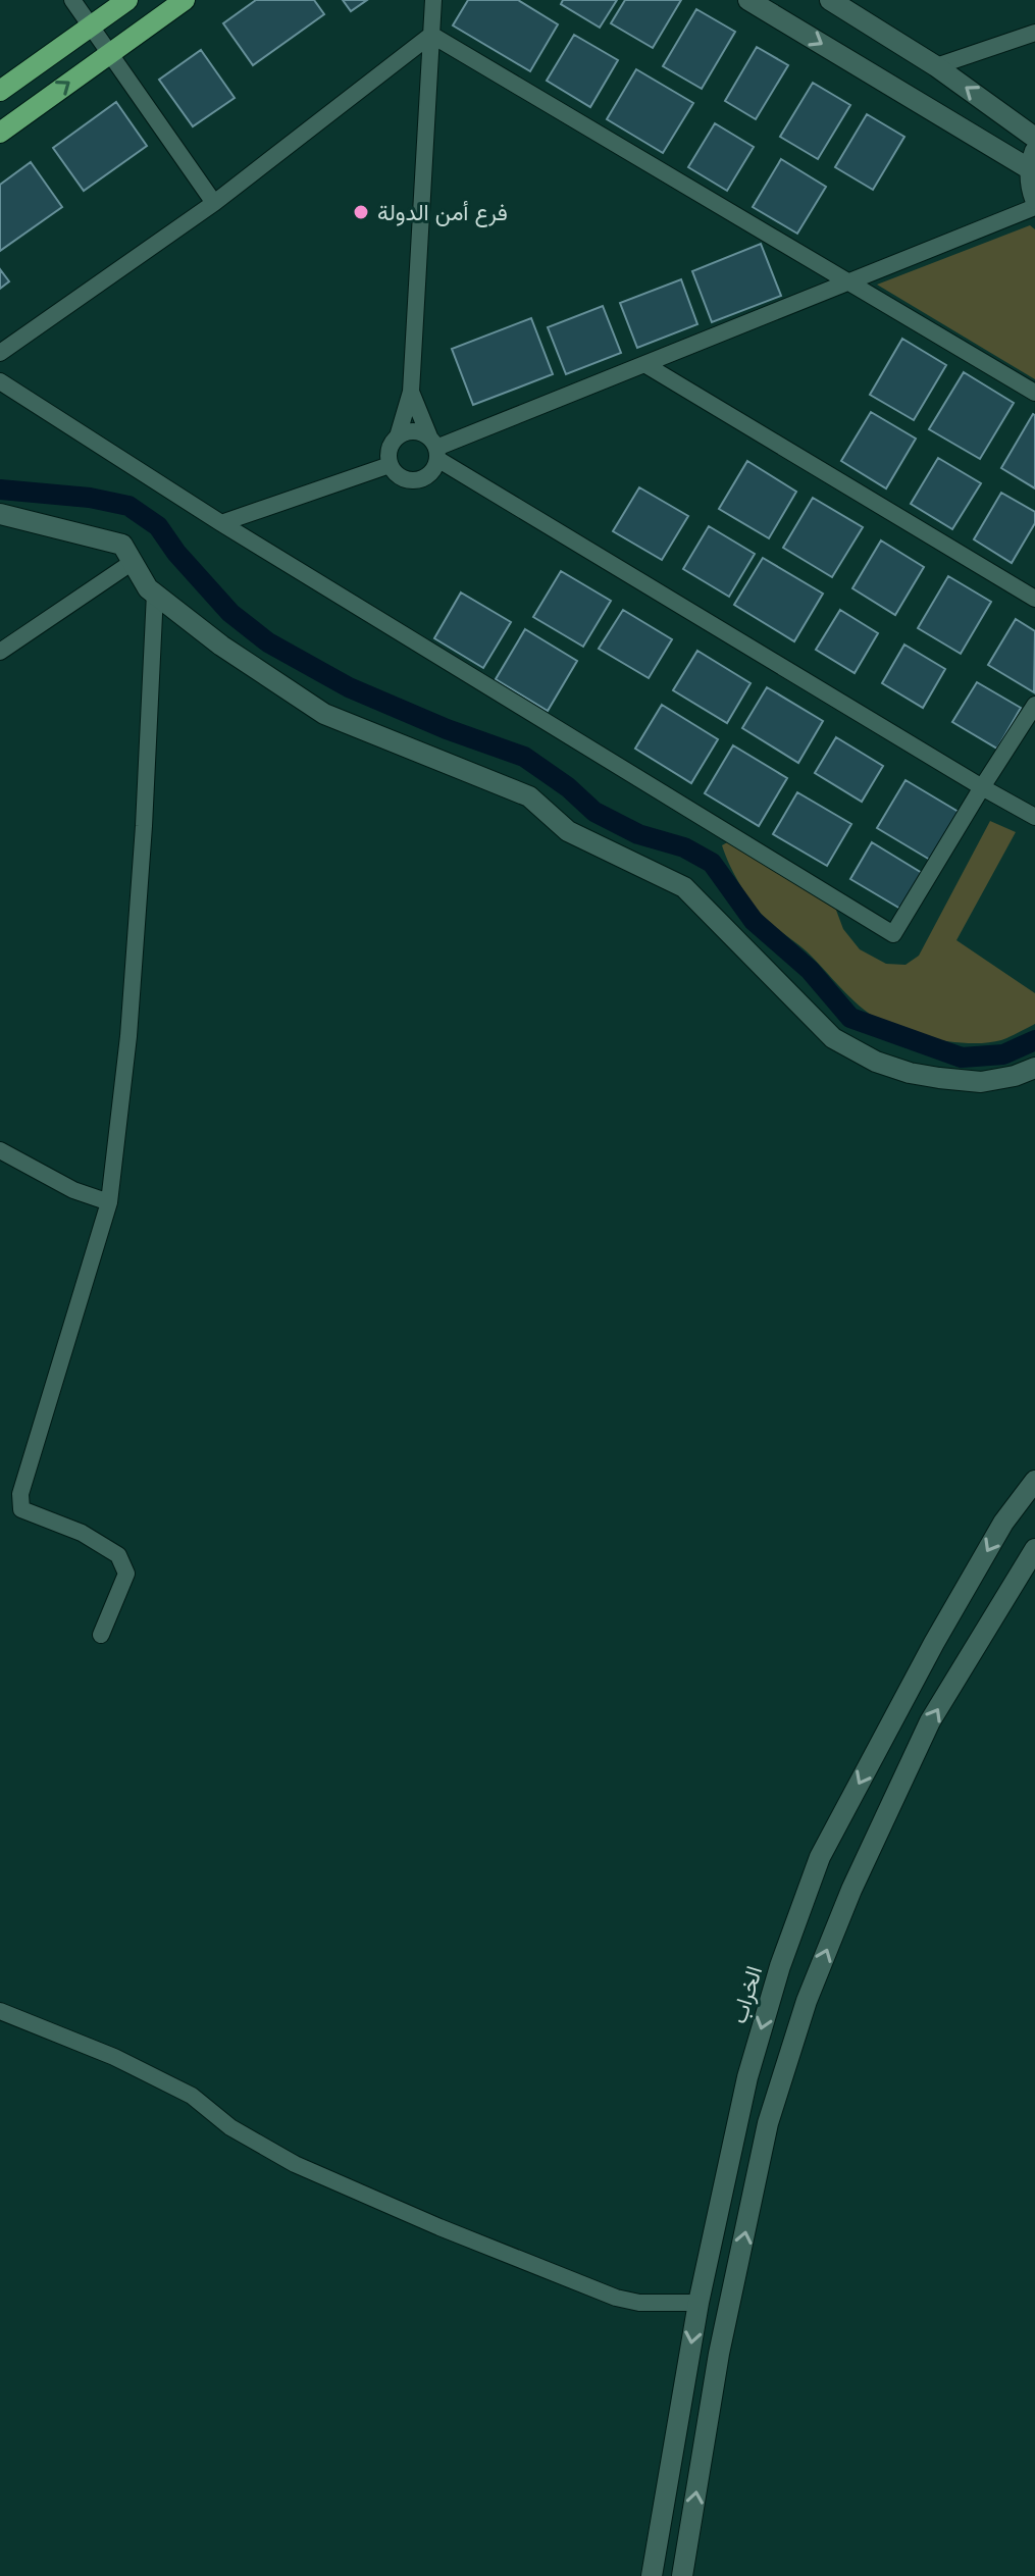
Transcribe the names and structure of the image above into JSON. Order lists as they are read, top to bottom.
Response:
{
  "streets": {
    "main road": ["الخراب"]
  },
  "places": ["فرع أمن الدولة"]
}
